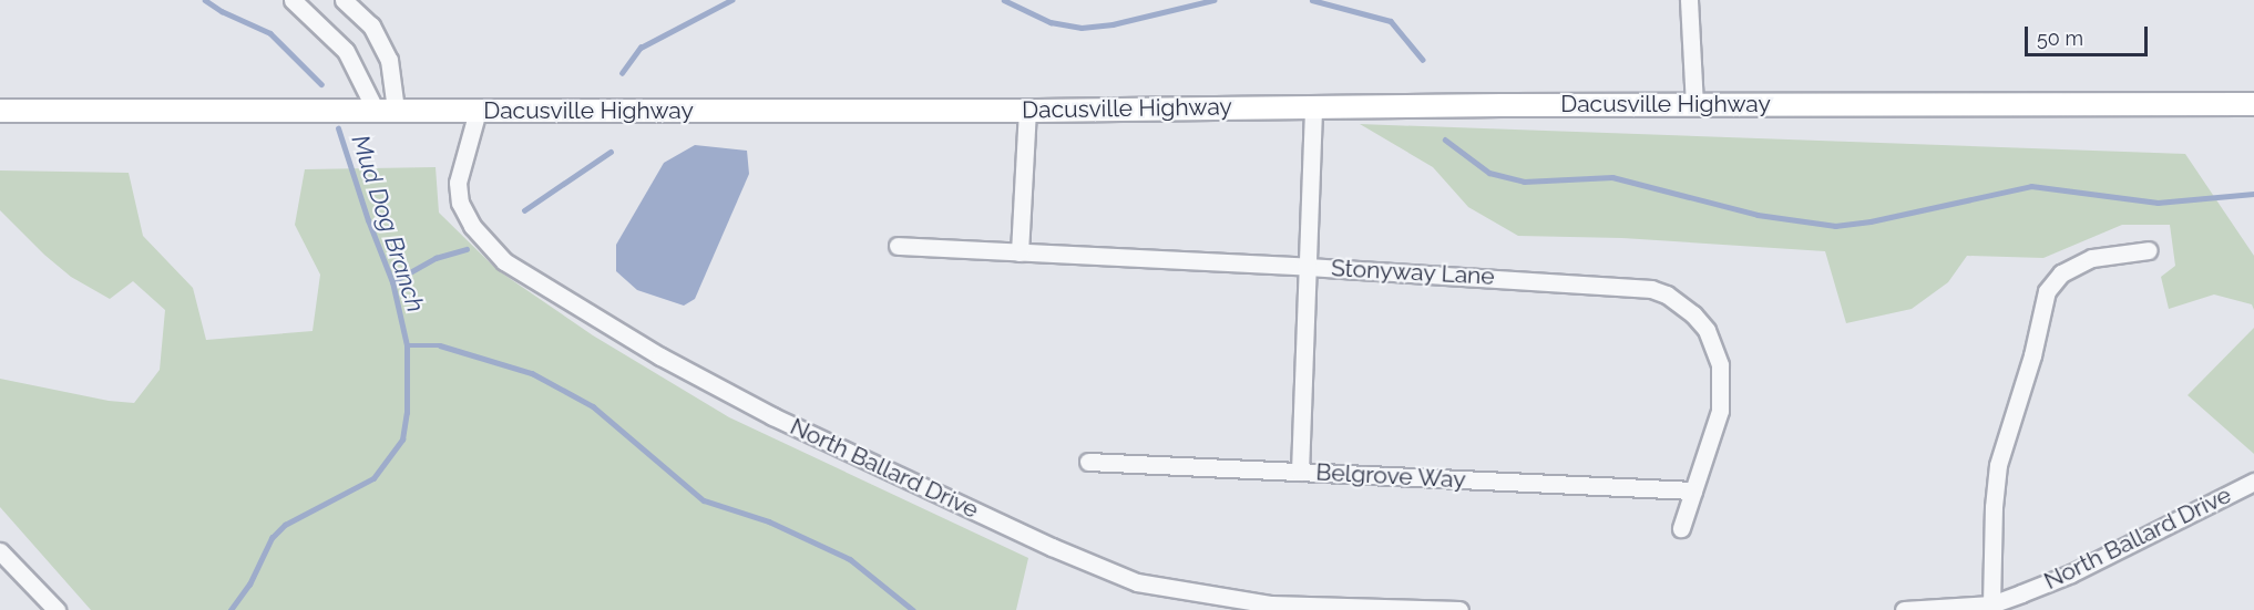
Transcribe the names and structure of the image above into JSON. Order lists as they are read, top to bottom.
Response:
{
  "streets": {
    "main road": ["Dacusville Highway"],
    "street": ["Stonyway Lane", "North Ballard Drive", "Belgrove Way"]
  },
  "crossings": [
    ["Dacusville Highway", "North Ballard Drive"],
    ["Stonyway Lane", "Belgrove Way"]
  ],
  "water": ["Mud Dog Branch"],
  "scale_bar": "50 m"
}
